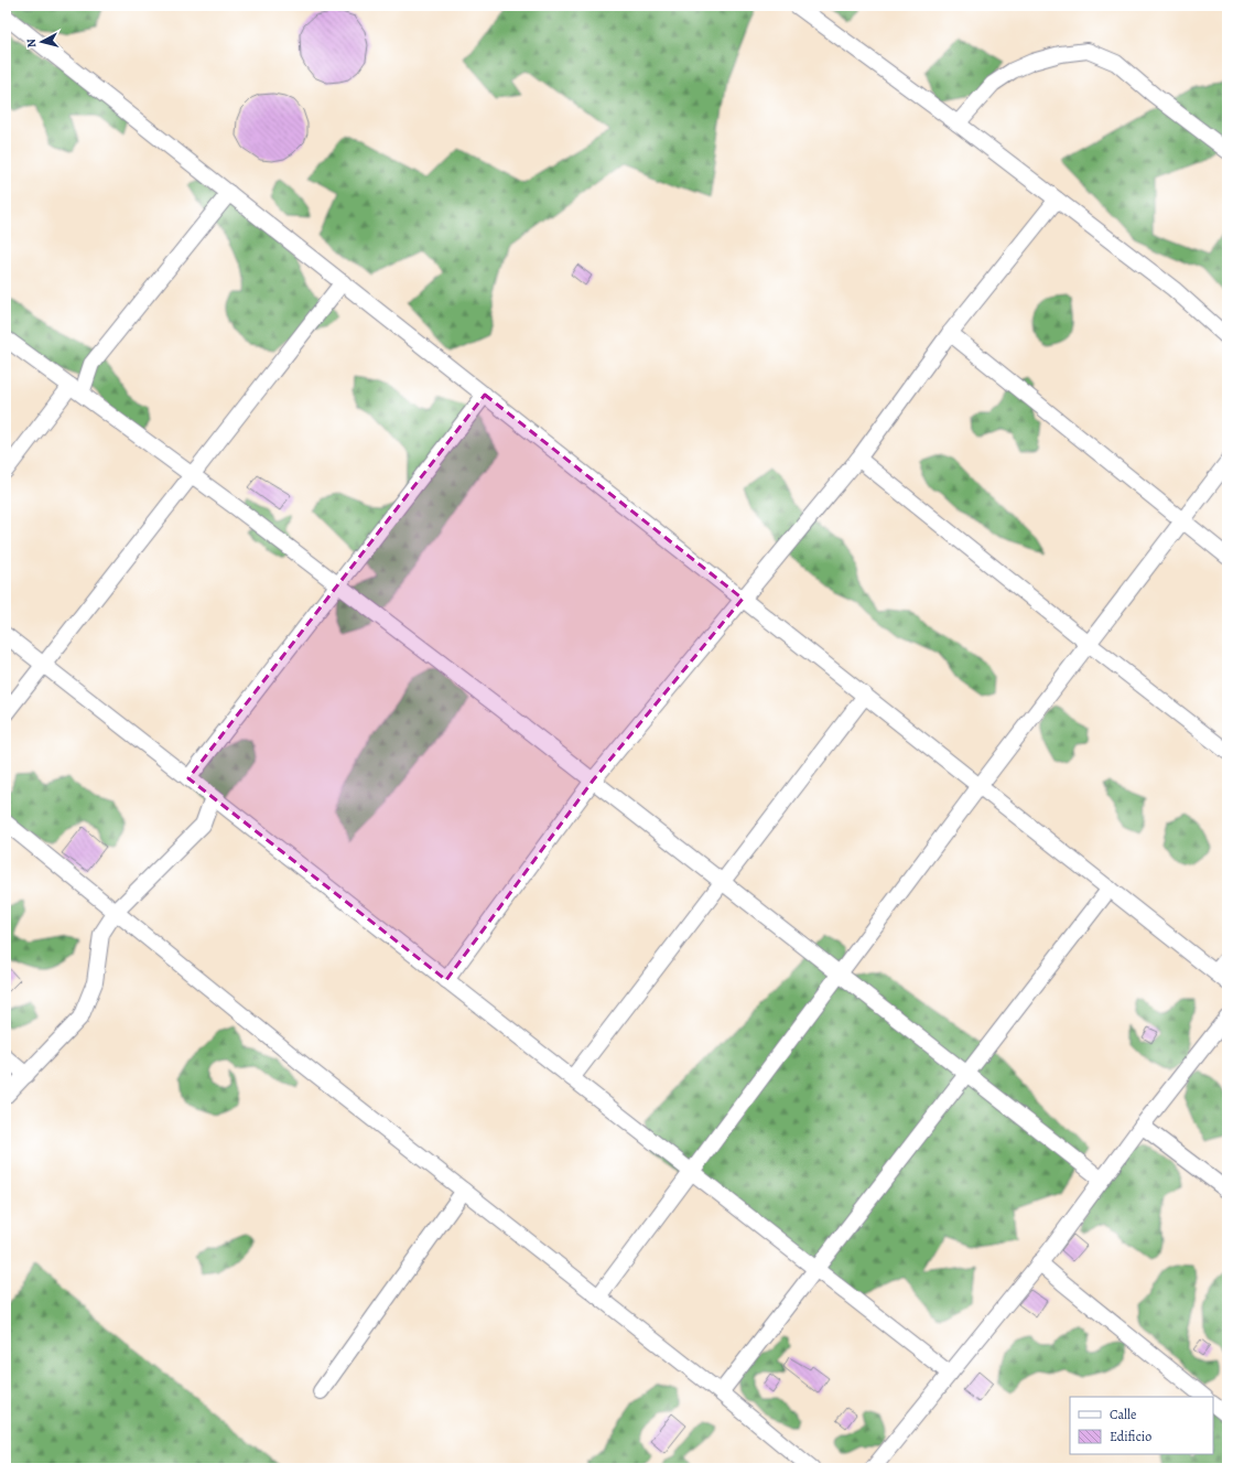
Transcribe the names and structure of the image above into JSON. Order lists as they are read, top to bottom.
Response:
{
  "legend": ["Calle", "Edificio"],
  "north": "left"
}
